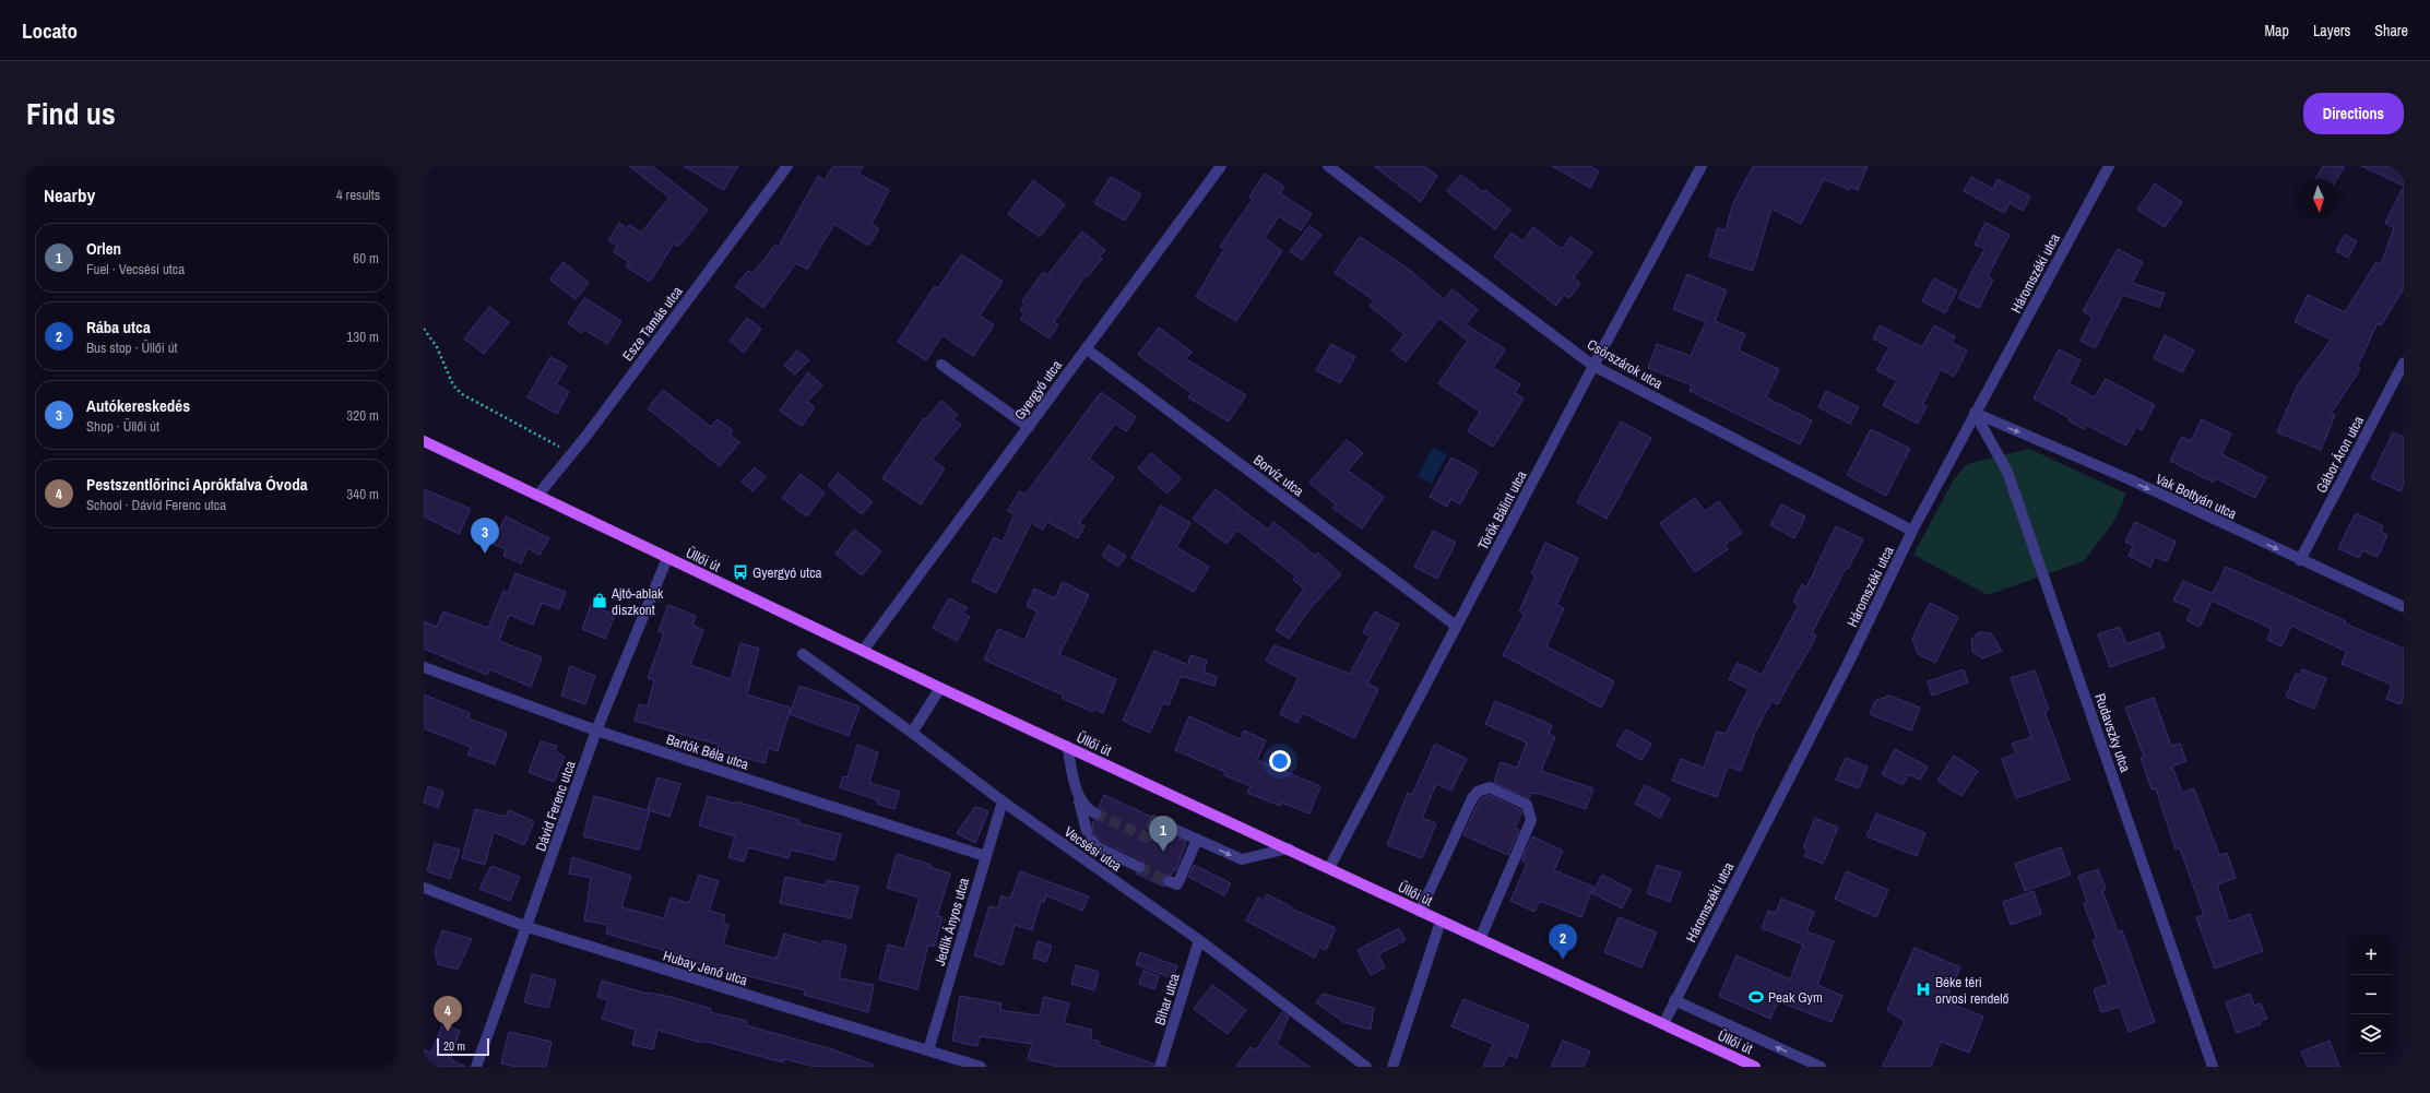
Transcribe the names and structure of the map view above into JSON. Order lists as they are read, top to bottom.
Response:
{
  "streets": {
    "main road": ["Üllői út"],
    "street": [
      "Háromszéki utca",
      "Esze Tamás utca",
      "Csörszárok utca",
      "Gyergyó utca",
      "Gábor Áron utca",
      "Borvíz utca",
      "Vak Bottyán utca",
      "Török Bálint utca",
      "Rudavszky utca",
      "Bartók Béla utca",
      "Dávid Ferenc utca",
      "Vecsési utca",
      "Jedlik Ányos utca",
      "Hubay Jenő utca",
      "Bihar utca"
    ]
  },
  "crossings": [
    ["Háromszéki utca", "Csörszárok utca"],
    ["Háromszéki utca", "Vak Bottyán utca"],
    ["Háromszéki utca", "Üllői út"],
    ["Háromszéki utca", "Rudavszky utca"],
    ["Esze Tamás utca", "Üllői út"],
    ["Csörszárok utca", "Török Bálint utca"],
    ["Gyergyó utca", "Borvíz utca"],
    ["Gyergyó utca", "Üllői út"],
    ["Gábor Áron utca", "Vak Bottyán utca"],
    ["Borvíz utca", "Török Bálint utca"],
    ["Vak Bottyán utca", "Rudavszky utca"],
    ["Török Bálint utca", "Üllői út"],
    ["Üllői út", "Dávid Ferenc utca"],
    ["Bartók Béla utca", "Dávid Ferenc utca"],
    ["Bartók Béla utca", "Jedlik Ányos utca"],
    ["Dávid Ferenc utca", "Hubay Jenő utca"],
    ["Vecsési utca", "Jedlik Ányos utca"],
    ["Vecsési utca", "Bihar utca"],
    ["Jedlik Ányos utca", "Hubay Jenő utca"]
  ],
  "one_way": ["Vak Bottyán utca"],
  "places": {
    "bus stop": ["Gyergyó utca"],
    "shop": ["Ajtó-ablak diszkont"],
    "hospital": ["Béke téri orvosi rendelő"],
    "sports": ["Peak Gym"]
  },
  "scale_bar": "20 m",
  "north": "bottom",
  "page": {
    "header": "Locato",
    "nav": ["Map", "Layers", "Share"],
    "title": "Find us",
    "buttons": "Directions",
    "heading": ["Nearby", "4 results"],
    "list": [
      {
        "mark": "1",
        "name": "Orlen",
        "note": "Fuel · Vecsési utca",
        "value": "60 m"
      },
      {
        "mark": "2",
        "name": "Rába utca",
        "note": "Bus stop · Üllői út",
        "value": "130 m"
      },
      {
        "mark": "3",
        "name": "Autókereskedés",
        "note": "Shop · Üllői út",
        "value": "320 m"
      },
      {
        "mark": "4",
        "name": "Pestszentlőrinci Aprókfalva Óvoda",
        "note": "School · Dávid Ferenc utca",
        "value": "340 m"
      }
    ],
    "pins": [
      "3",
      "1",
      "2",
      "4"
    ],
    "map_buttons": ["+", "−"],
    "scale": "20 m"
  }
}
